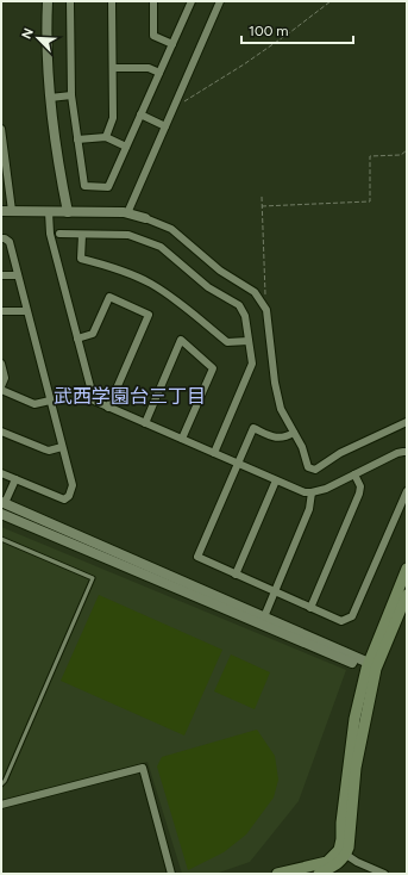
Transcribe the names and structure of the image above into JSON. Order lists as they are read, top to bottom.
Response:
{
  "districts": ["武西学園台三丁目"],
  "scale_bar": "100 m",
  "north": "top left"
}
